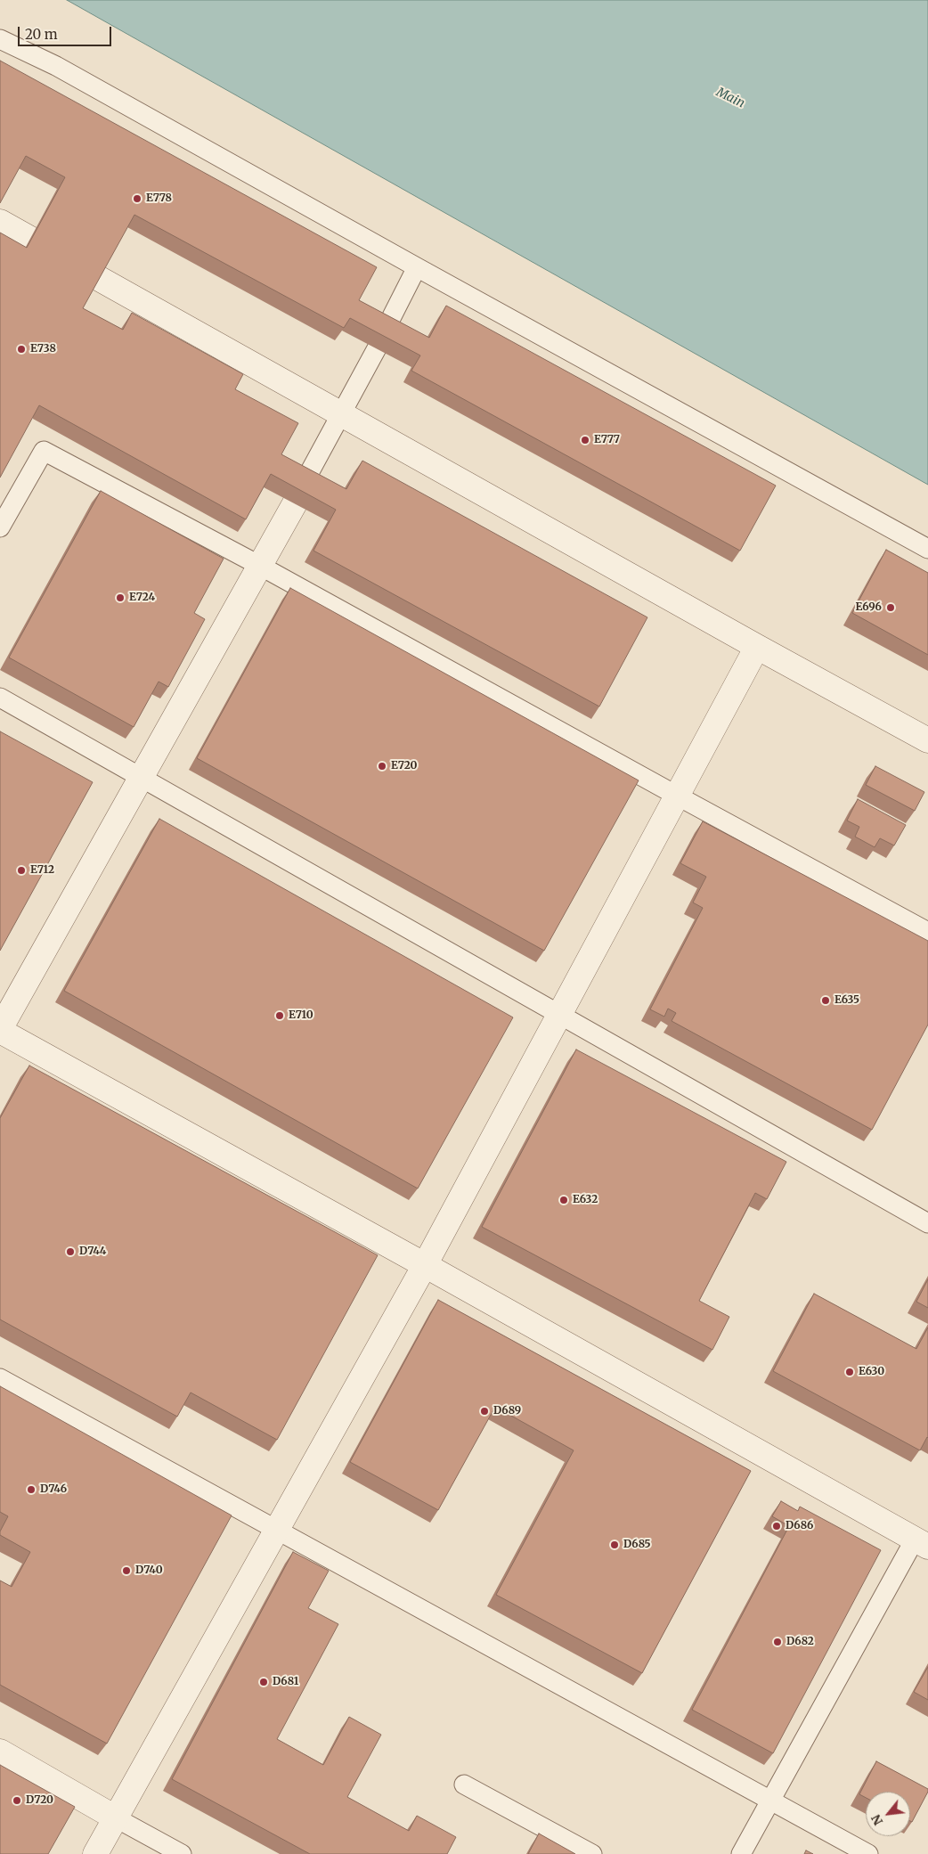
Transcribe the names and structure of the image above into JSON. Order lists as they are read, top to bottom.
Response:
{
  "water": ["Main"],
  "places": [
    "E778",
    "E738",
    "E777",
    "E724",
    "E696",
    "E720",
    "E712",
    "E635",
    "E710",
    "E632",
    "D744",
    "E630",
    "D689",
    "D746",
    "D686",
    "D685",
    "D740",
    "D682",
    "D681",
    "D720"
  ],
  "scale_bar": "20 m",
  "north": "bottom left"
}
